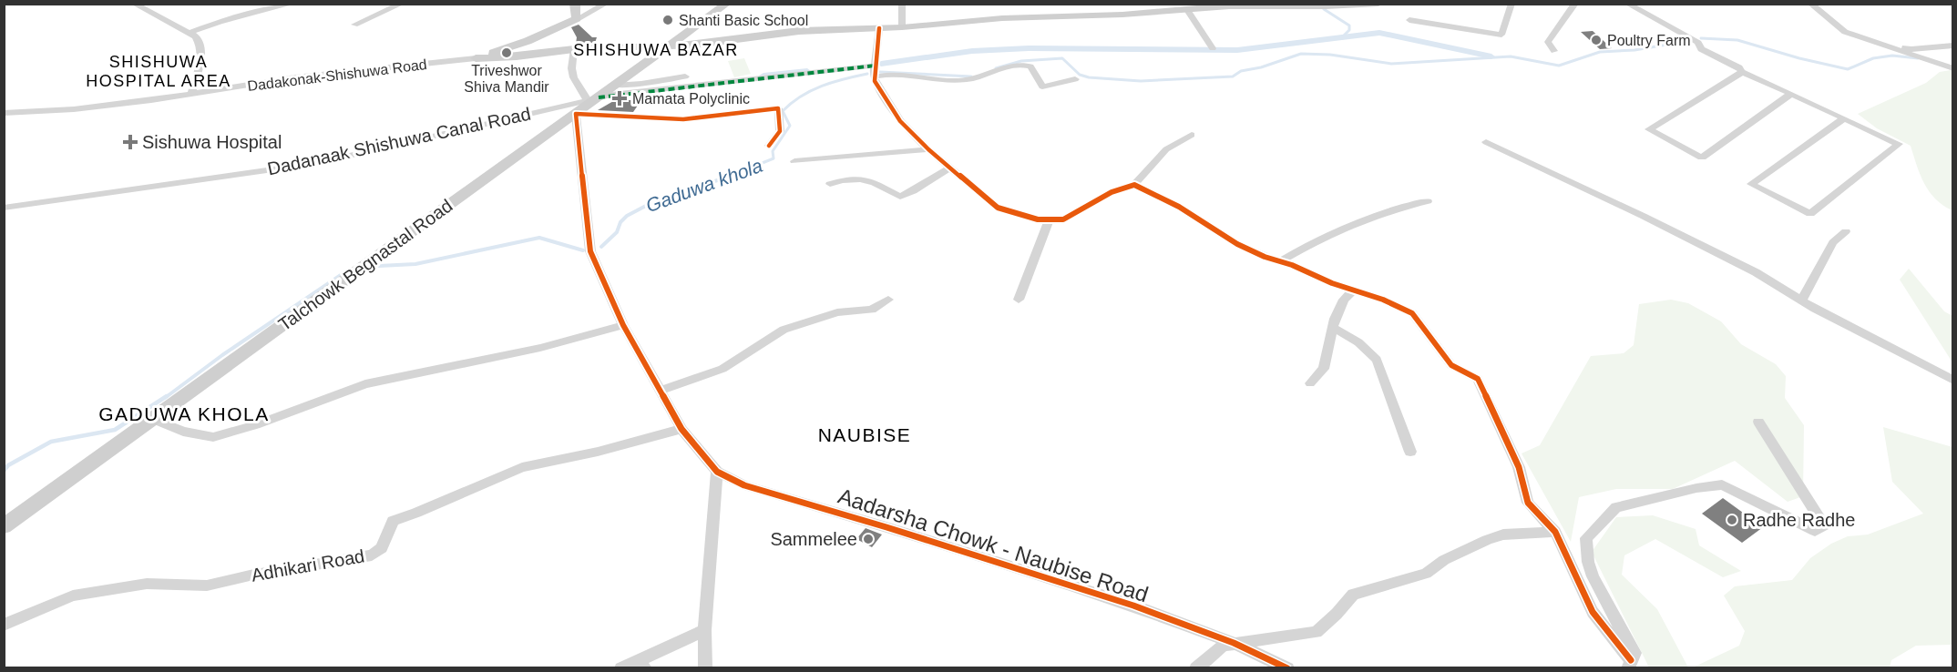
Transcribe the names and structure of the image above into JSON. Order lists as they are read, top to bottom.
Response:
{
  "streets": {
    "main road": ["Talchowk Begnastal Road"],
    "street": [
      "Dadakonak-Shishuwa Road",
      "Dadanaak Shishuwa Canal Road",
      "Aadarsha Chowk - Naubise Road",
      "Adhikari Road"
    ]
  },
  "crossings": [
    ["Dadanaak Shishuwa Canal Road", "Talchowk Begnastal Road"]
  ],
  "districts": [
    "SHISHUWA BAZAR",
    "SHISHUWA HOSPITAL AREA",
    "GADUWA KHOLA",
    "NAUBISE"
  ],
  "water": ["Gaduwa khola"],
  "places": {
    "other": [
      "Shanti Basic School",
      "Poultry Farm",
      "Triveshwor Shiva Mandir",
      "Radhe Radhe",
      "Sammelee"
    ],
    "health": ["Mamata Polyclinic", "Sishuwa Hospital"]
  }
}
